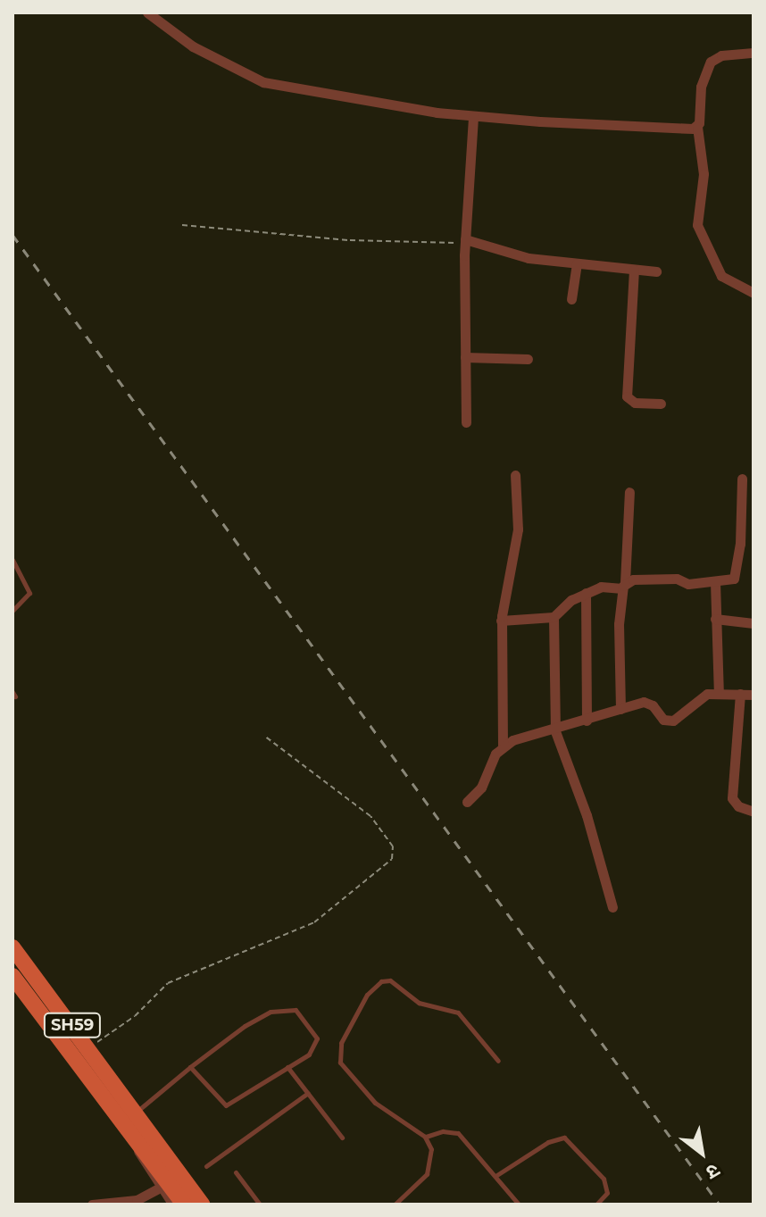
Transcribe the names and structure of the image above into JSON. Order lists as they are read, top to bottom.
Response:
{
  "streets": {
    "main road": ["SH59"]
  },
  "north": "bottom right"
}
